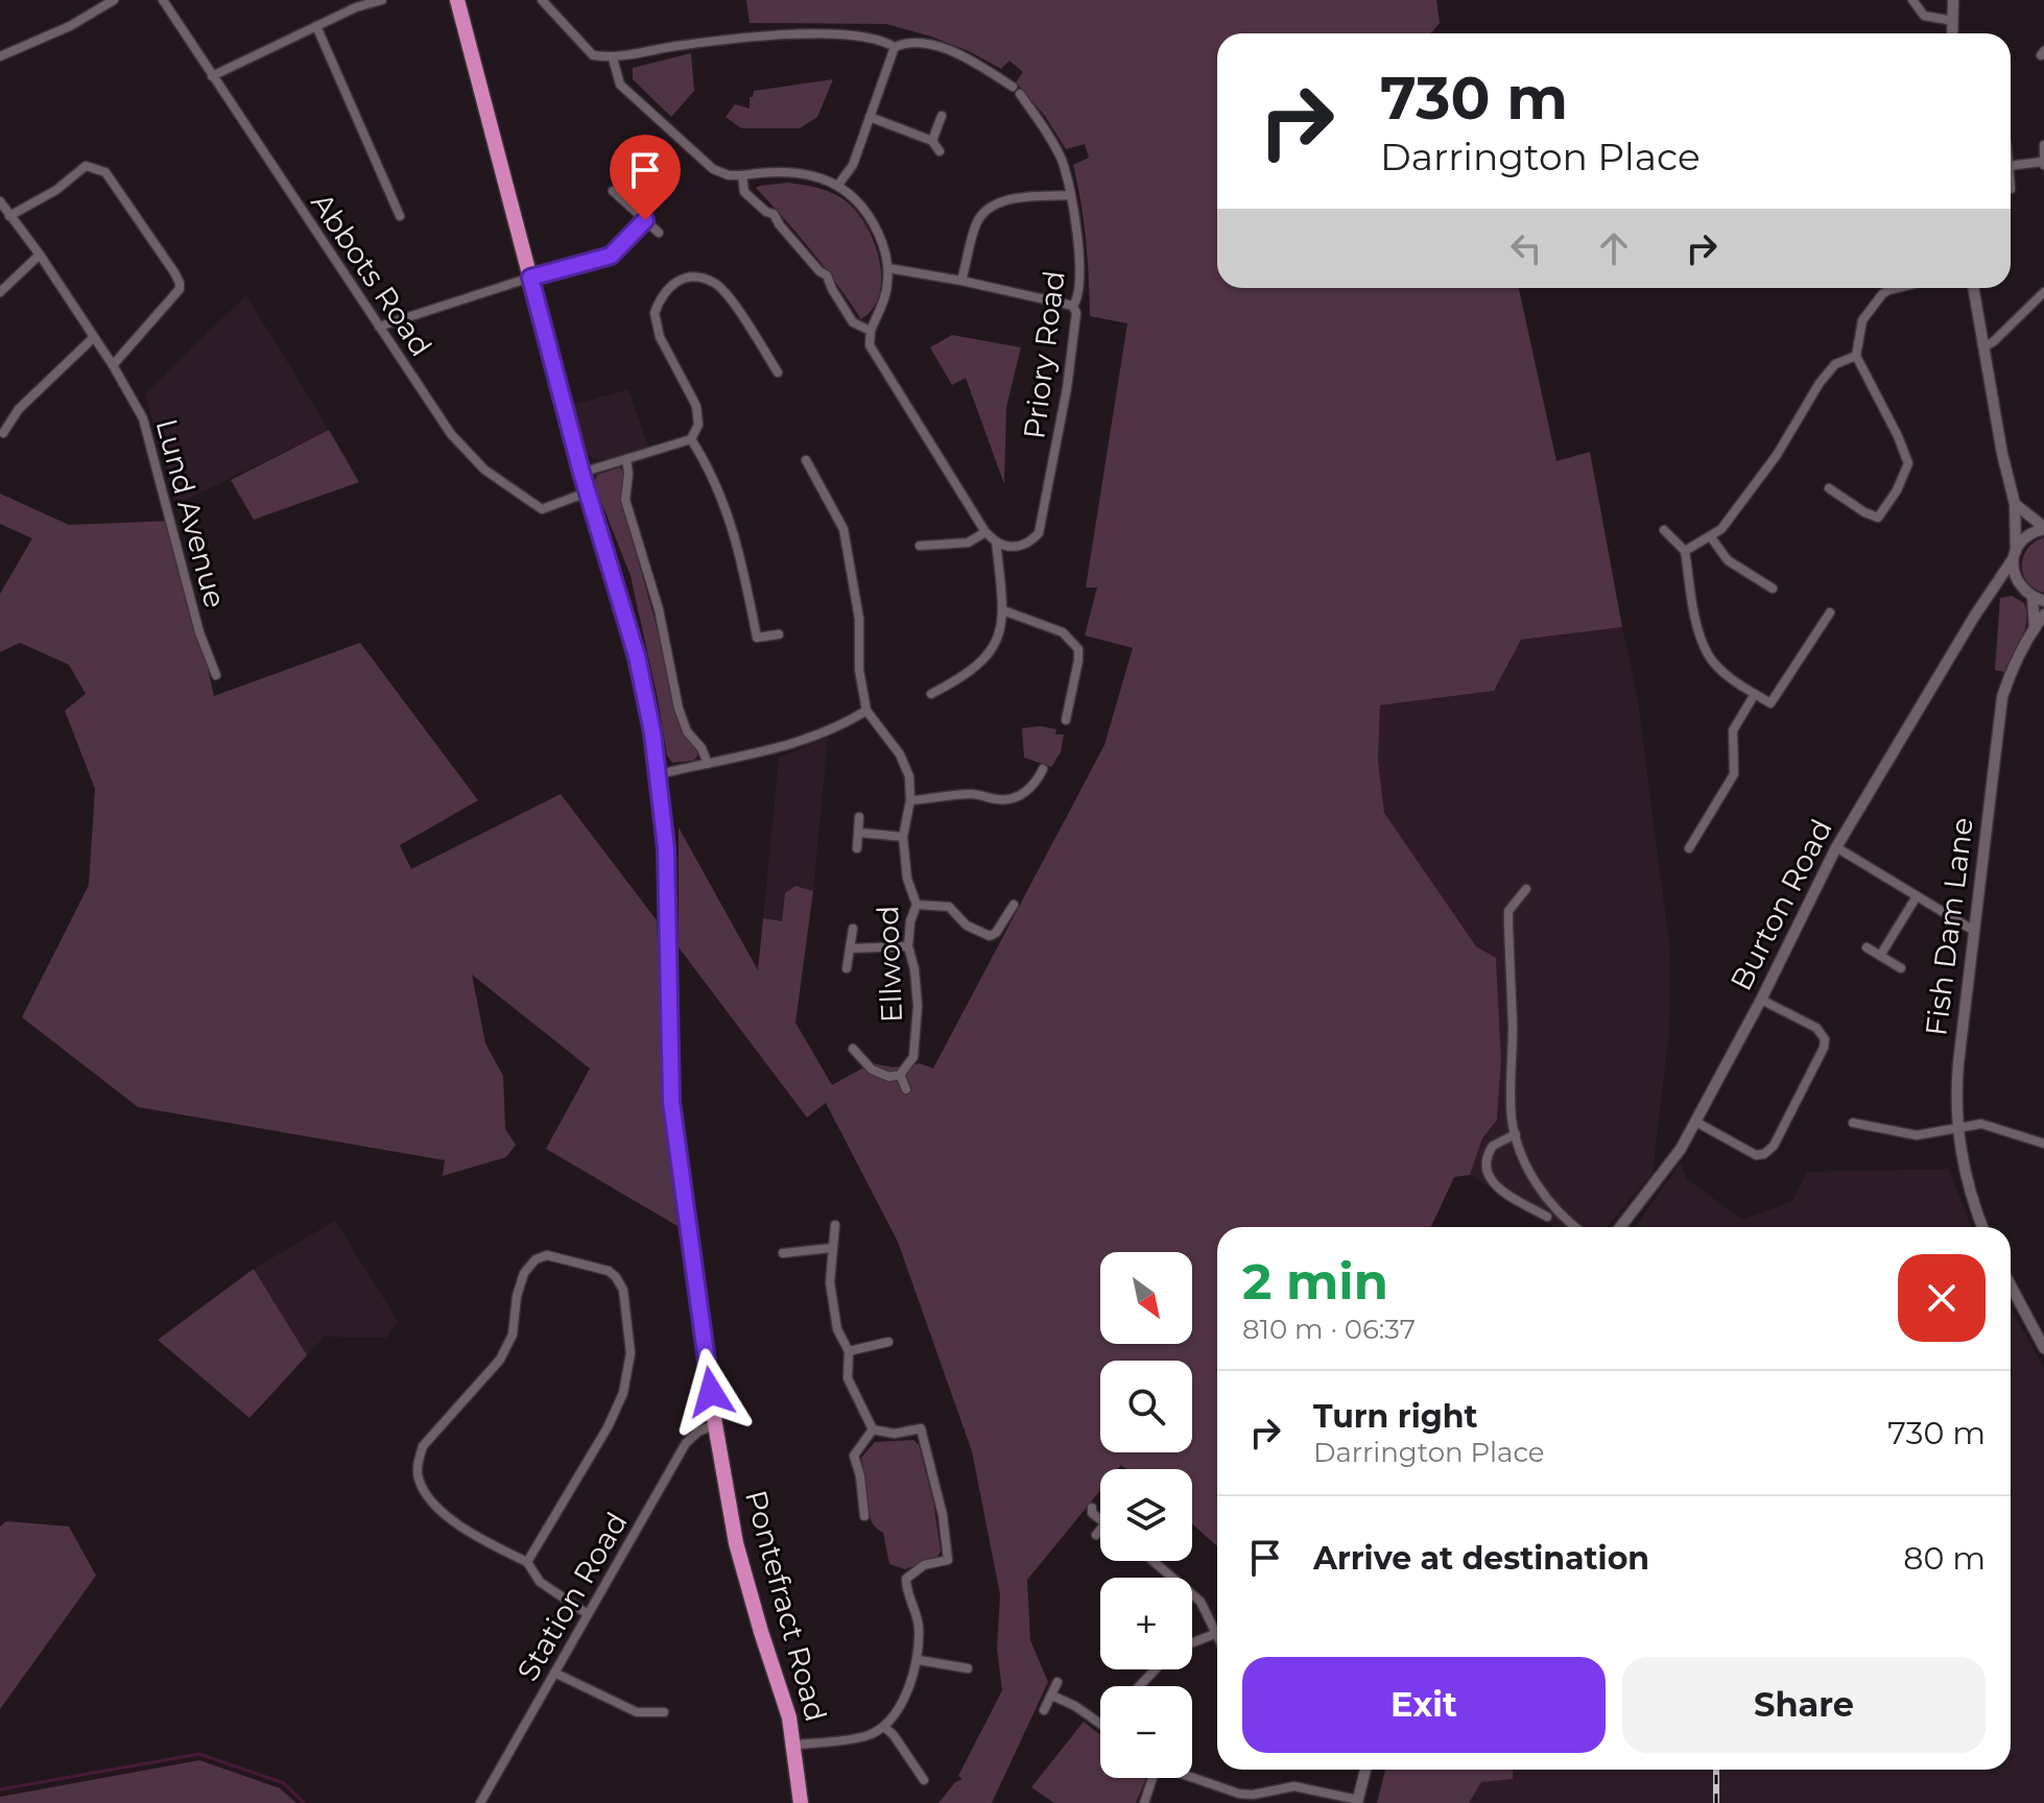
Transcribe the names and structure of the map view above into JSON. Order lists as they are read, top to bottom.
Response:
{
  "streets": {
    "highway": ["Pontefract Road"],
    "street": [
      "Abbots Road",
      "Priory Road",
      "Lund Avenue",
      "Burton Road",
      "Fish Dam Lane",
      "Ellwood",
      "Station Road"
    ]
  },
  "crossings": [
    ["Abbots Road", "Pontefract Road"],
    ["Station Road", "Pontefract Road"]
  ],
  "north": "bottom right",
  "page": {
    "turn": ["730 m", "Darrington Place"],
    "heading": ["2 min", "810 m · 06:37"],
    "map_buttons": ["+", "−"],
    "list": [
      {
        "name": "Turn right",
        "note": "Darrington Place",
        "value": "730 m"
      },
      {
        "name": "Arrive at destination",
        "value": "80 m"
      }
    ],
    "buttons": ["Exit", "Share"]
  }
}
